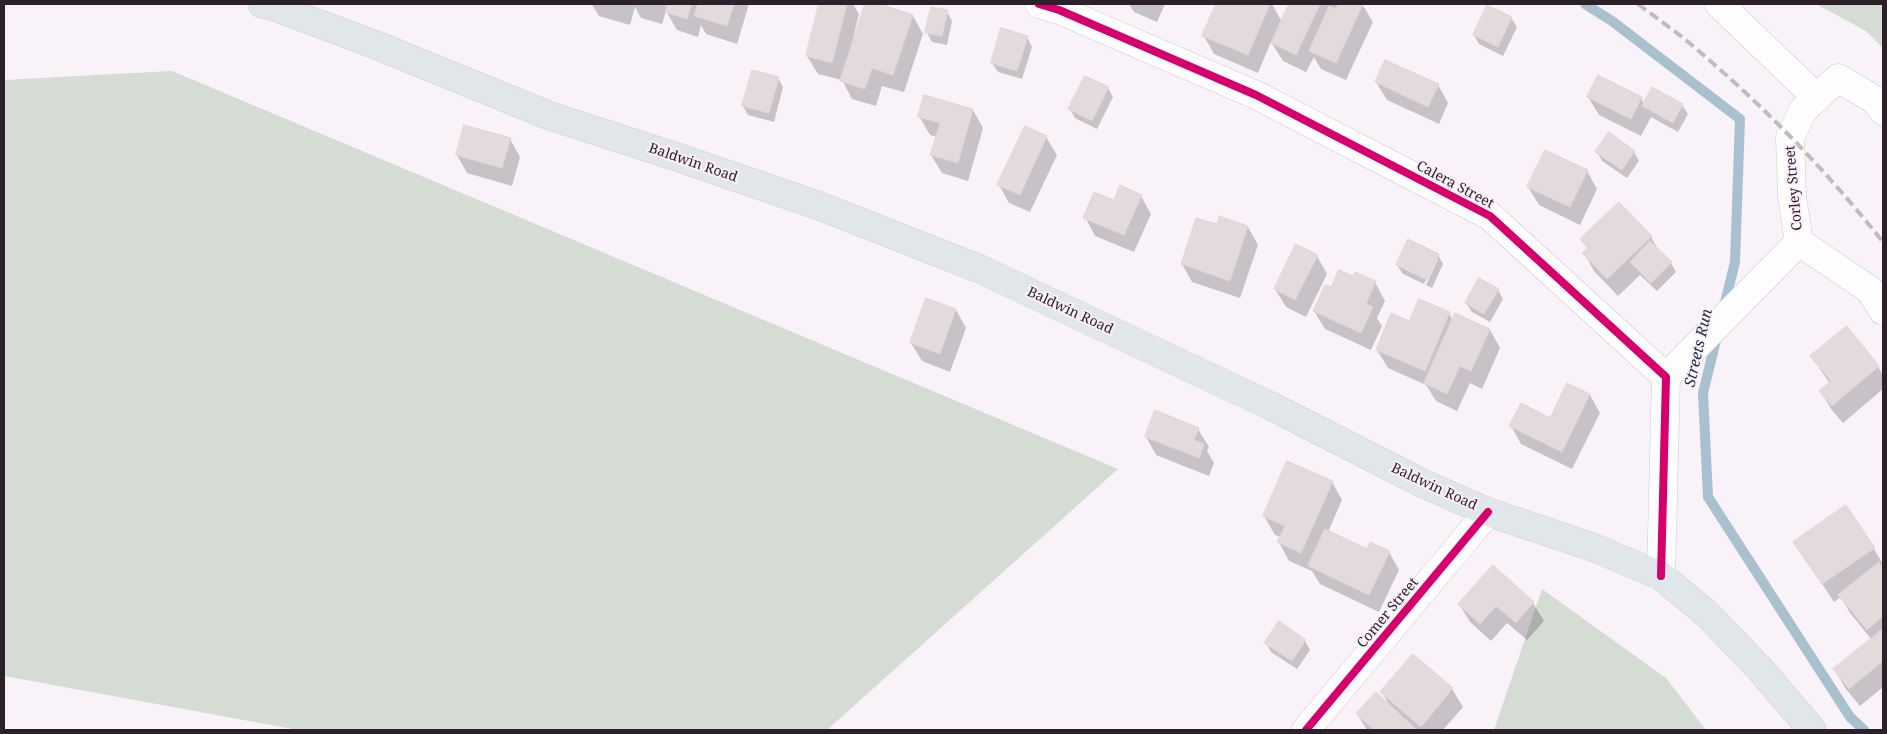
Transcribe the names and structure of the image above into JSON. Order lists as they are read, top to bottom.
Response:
{
  "streets": {
    "main road": ["Baldwin Road"],
    "street": ["Calera Street", "Corley Street", "Comer Street"]
  },
  "crossings": [
    ["Baldwin Road", "Comer Street"],
    ["Calera Street", "Corley Street"]
  ],
  "water": ["Streets Run"]
}
